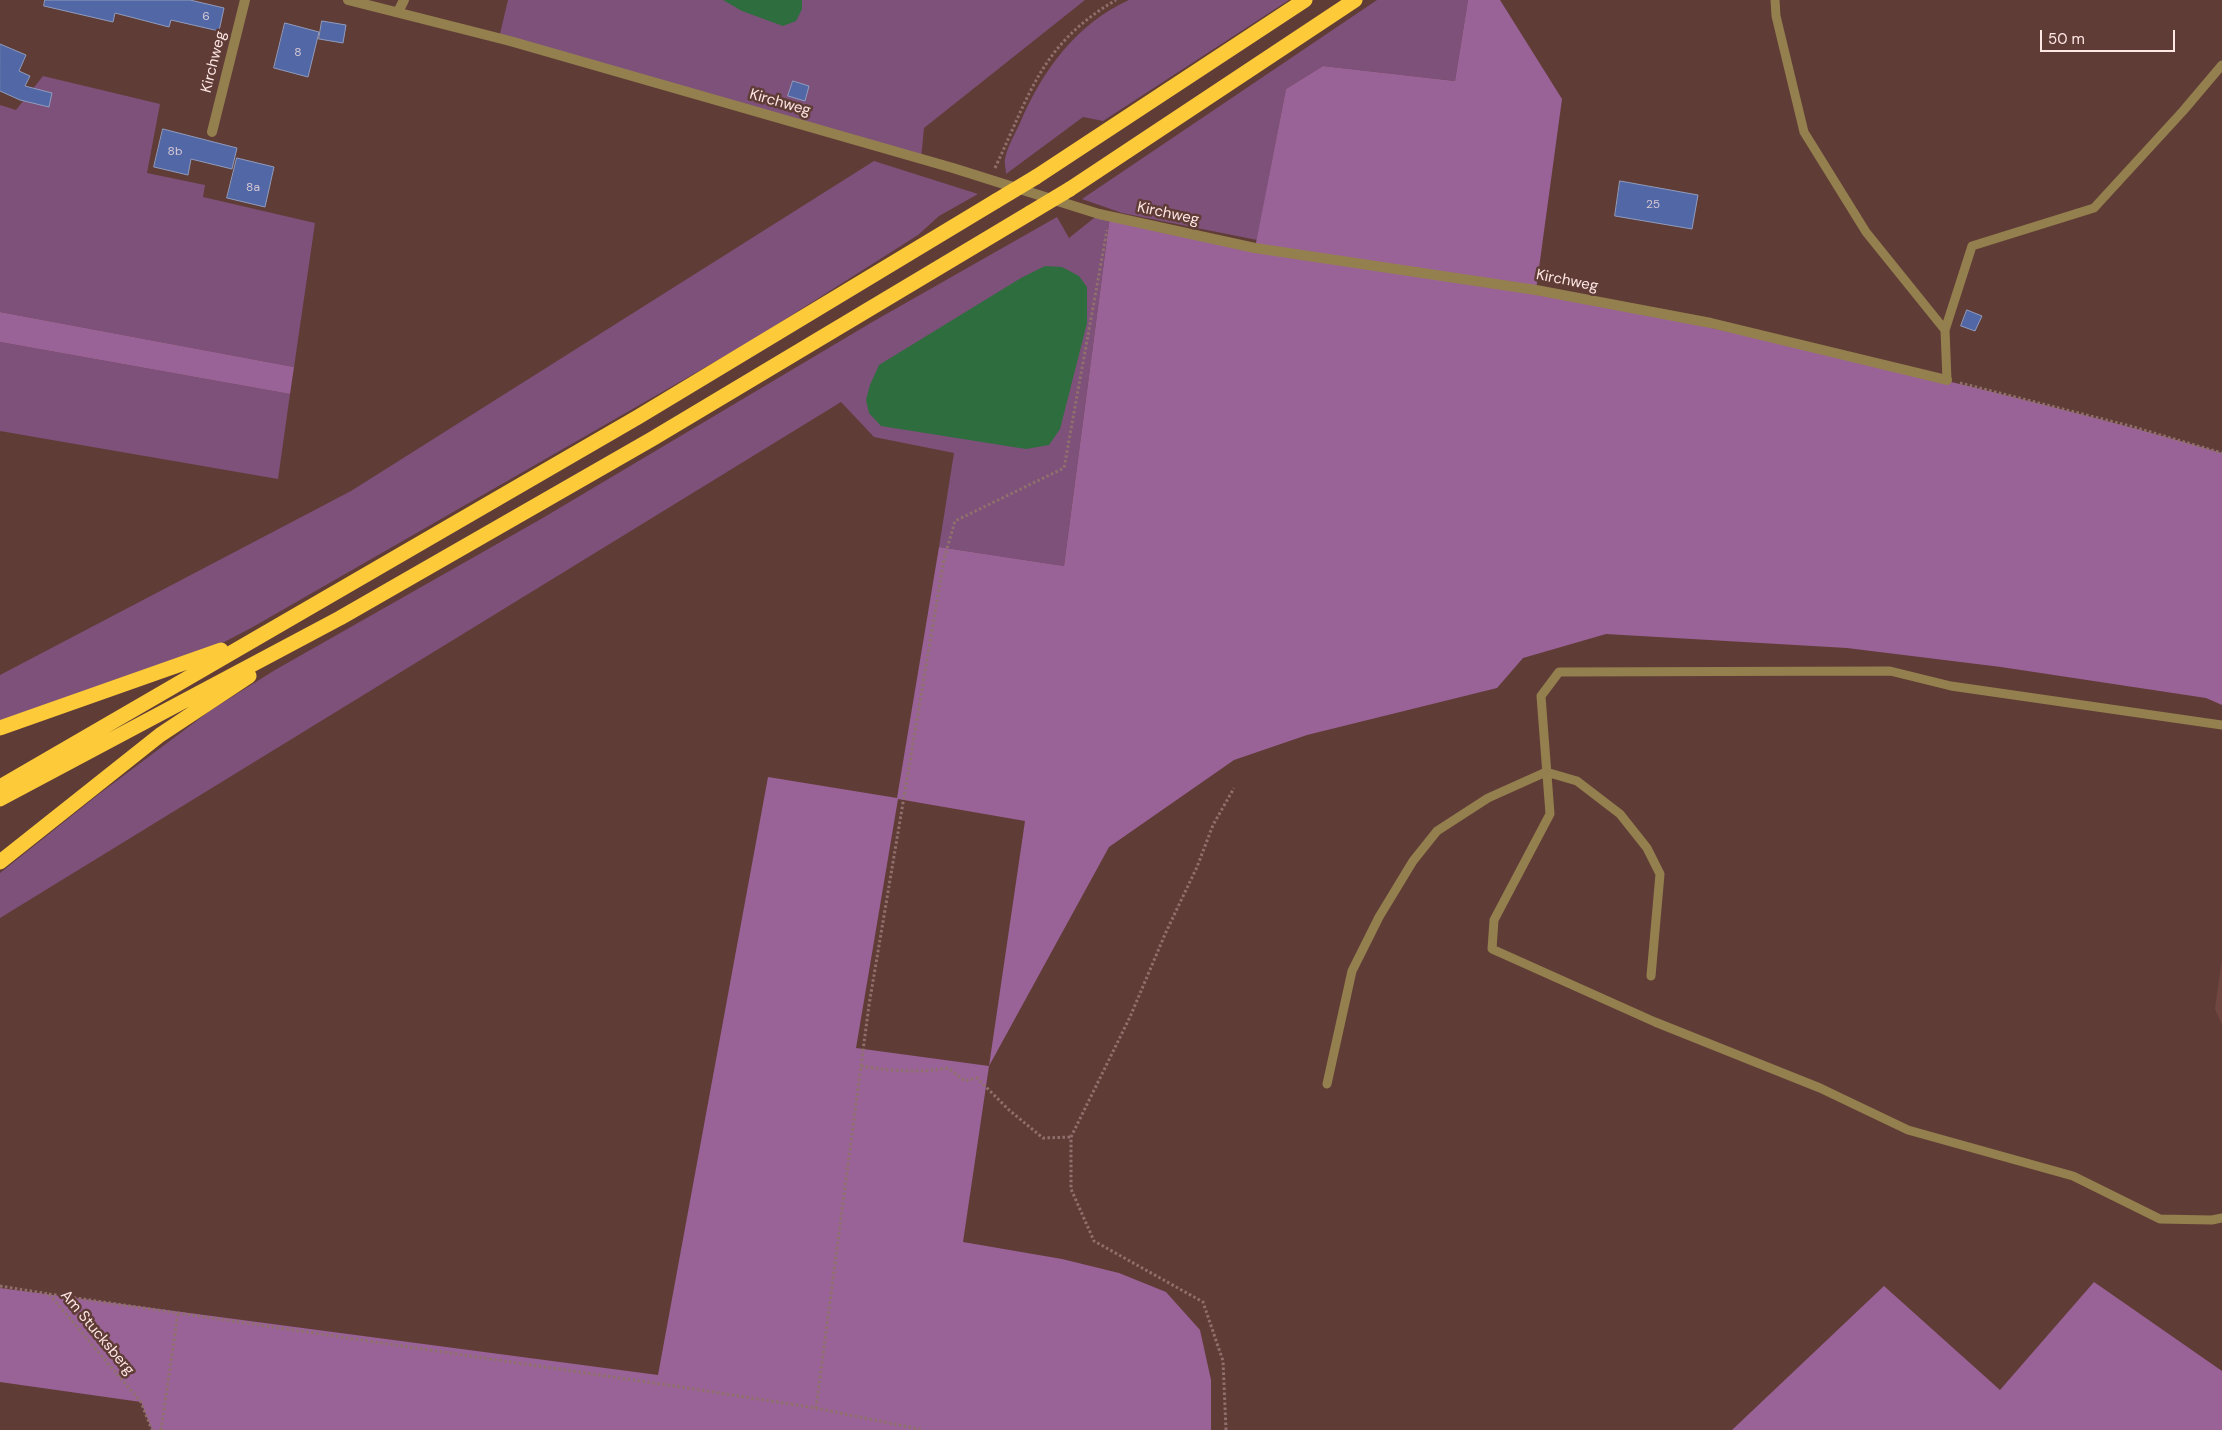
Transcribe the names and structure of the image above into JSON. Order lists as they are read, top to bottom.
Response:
{
  "streets": {
    "street": ["Kirchweg"],
    "path": ["Am Stucksberg"]
  },
  "house_numbers": [
    "6",
    "8",
    "8b",
    "8a",
    "25"
  ],
  "scale_bar": "50 m"
}
